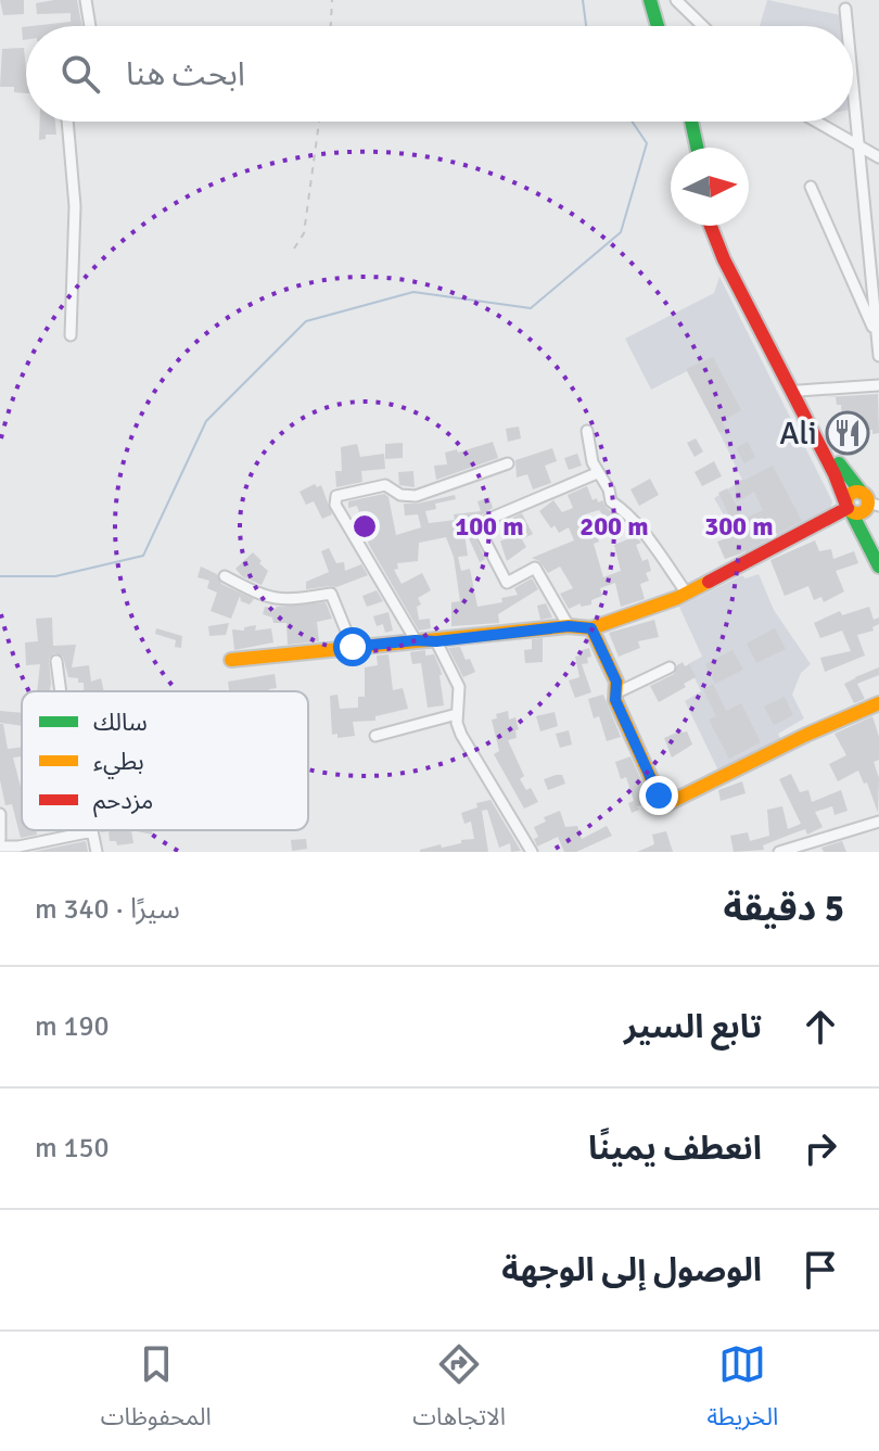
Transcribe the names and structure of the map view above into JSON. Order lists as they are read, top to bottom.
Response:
{
  "places": {
    "restaurant": ["Ali"]
  },
  "legend": ["سالك", "بطيء", "مزدحم"],
  "north": "right",
  "page": {
    "search": "ابحث هنا",
    "heading": ["5 دقيقة", "سيرًا · 340 m"],
    "list": [
      ["تابع السير", "190 m"],
      ["انعطف يمينًا", "150 m"],
      "الوصول إلى الوجهة"
    ],
    "nav": ["الخريطة", "الاتجاهات", "المحفوظات"]
  },
  "rings": ["100 m", "200 m", "300 m"]
}
